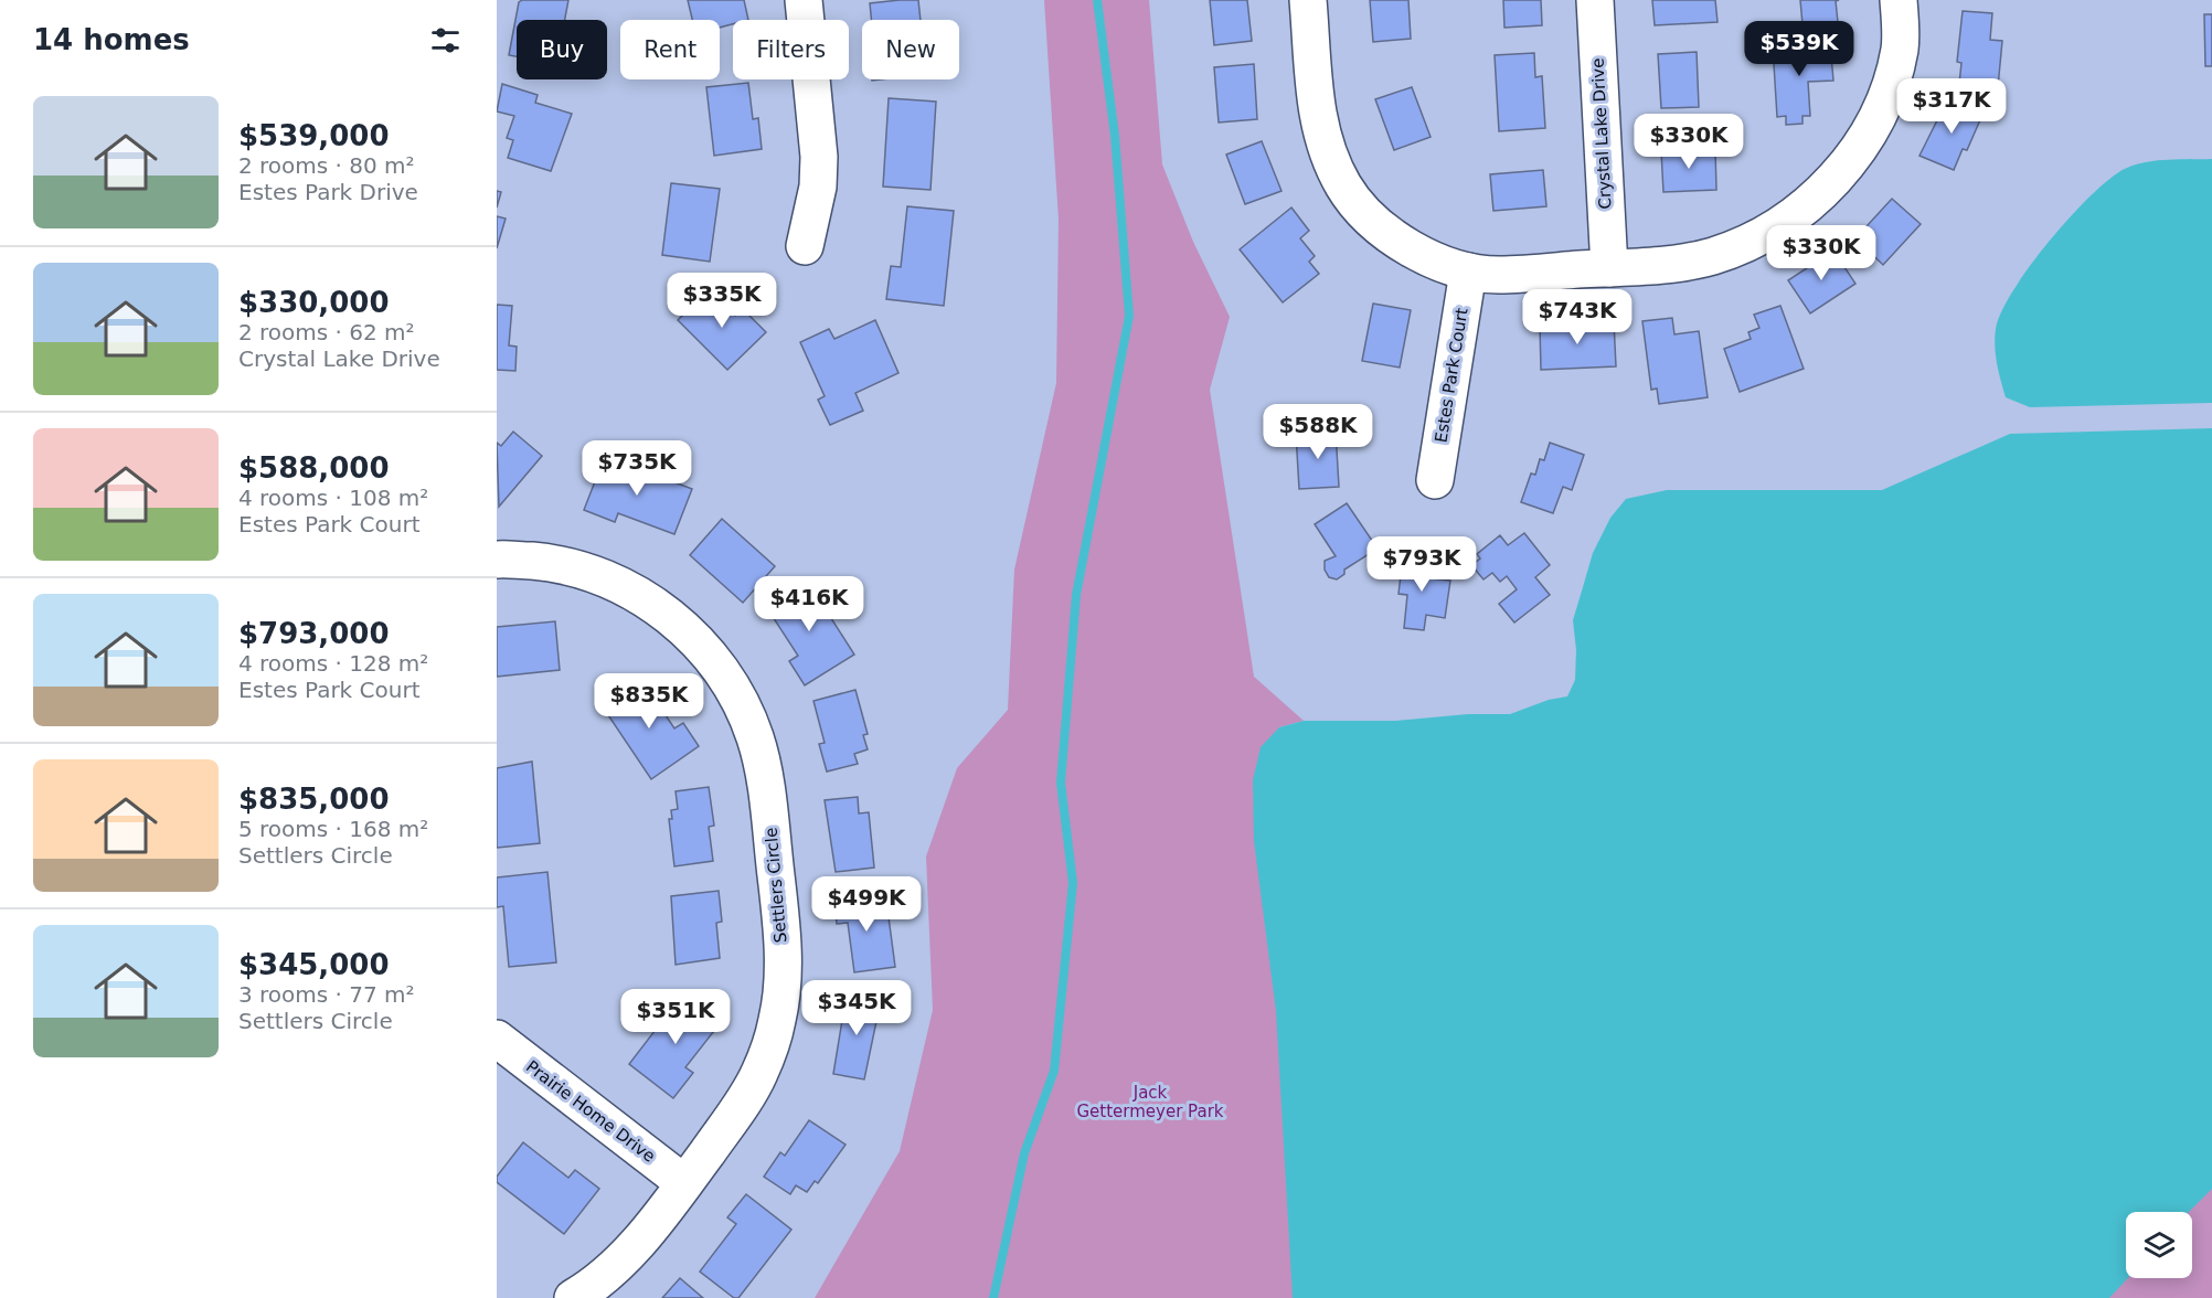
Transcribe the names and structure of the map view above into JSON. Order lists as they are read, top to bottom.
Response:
{
  "streets": {
    "street": [
      "Crystal Lake Drive",
      "Estes Park Court",
      "Settlers Circle",
      "Prairie Home Drive"
    ]
  },
  "crossings": [
    ["Settlers Circle", "Prairie Home Drive"]
  ],
  "parks": ["Jack Gettermeyer Park"],
  "page": {
    "heading": "14 homes",
    "chip": [
      "Buy",
      "Rent",
      "Filters",
      "New"
    ],
    "price": [
      "$539K",
      "$317K",
      "$330K",
      "$330K",
      "$335K",
      "$743K",
      "$588K",
      "$735K",
      "$793K",
      "$416K",
      "$835K",
      "$499K",
      "$345K",
      "$351K"
    ],
    "list": [
      {
        "name": "$539,000",
        "note": "2 rooms · 80 m² · Estes Park Drive"
      },
      {
        "name": "$330,000",
        "note": "2 rooms · 62 m² · Crystal Lake Drive"
      },
      {
        "name": "$588,000",
        "note": "4 rooms · 108 m² · Estes Park Court"
      },
      {
        "name": "$793,000",
        "note": "4 rooms · 128 m² · Estes Park Court"
      },
      {
        "name": "$835,000",
        "note": "5 rooms · 168 m² · Settlers Circle"
      },
      {
        "name": "$345,000",
        "note": "3 rooms · 77 m² · Settlers Circle"
      }
    ]
  }
}
